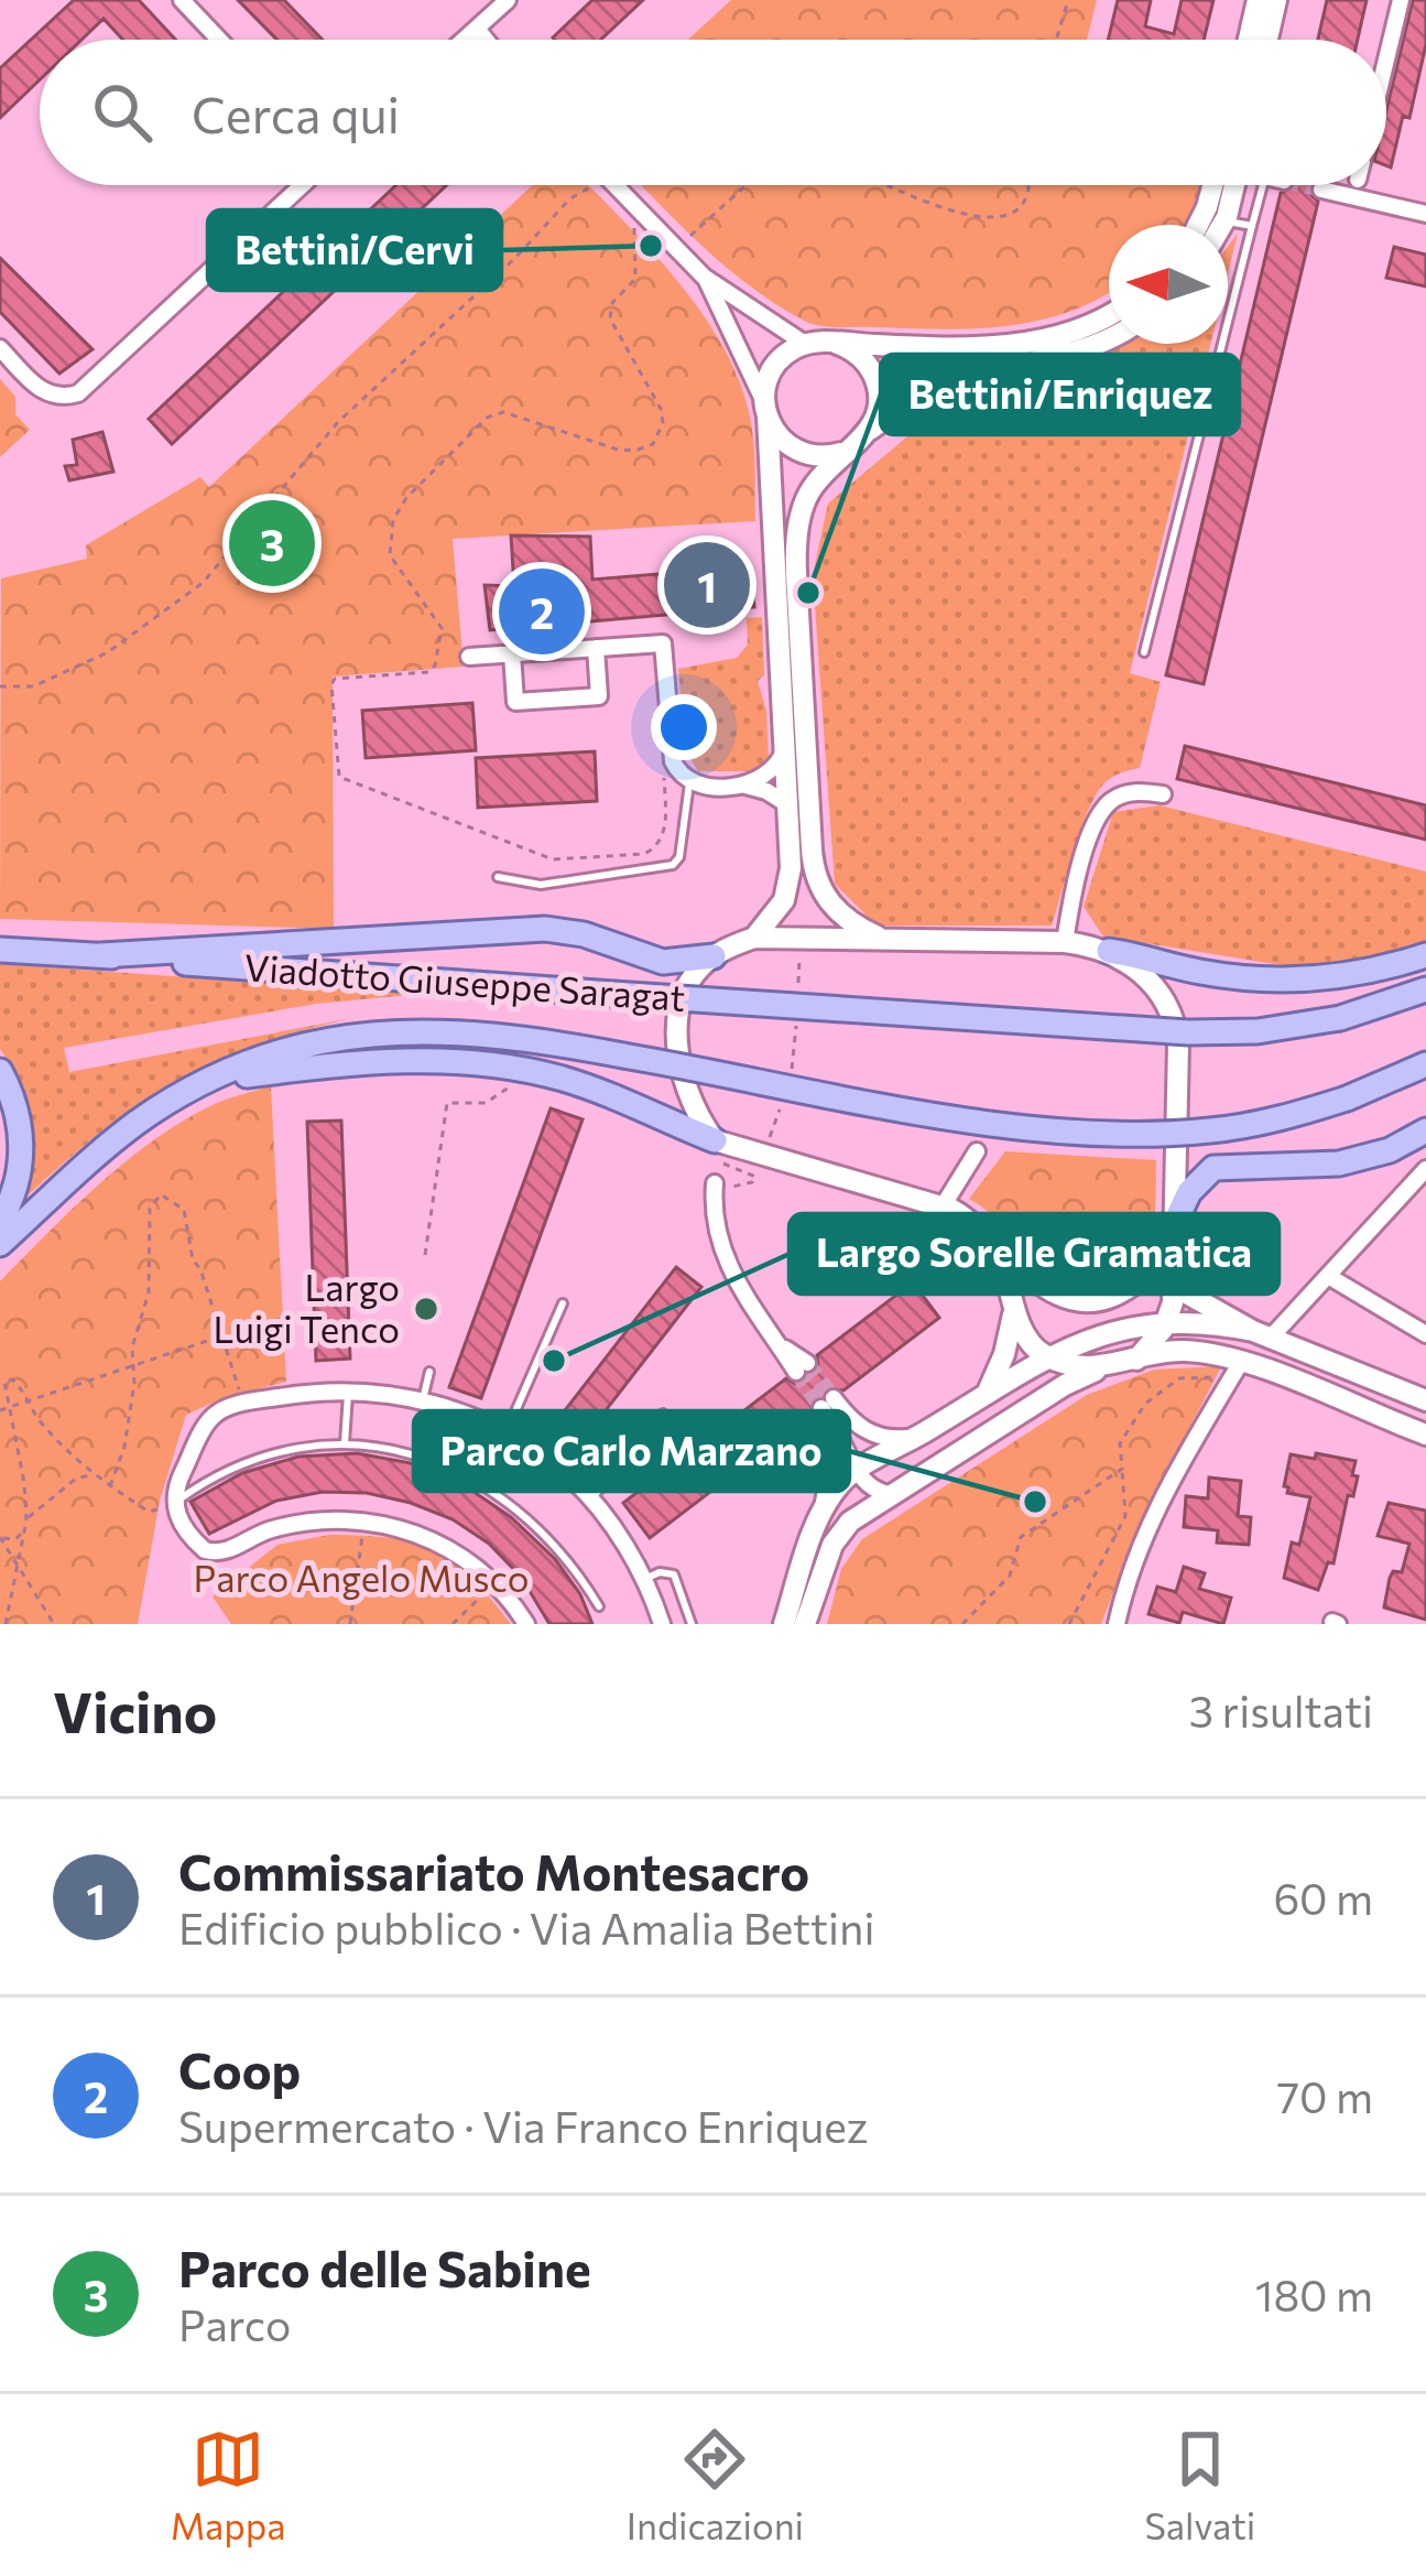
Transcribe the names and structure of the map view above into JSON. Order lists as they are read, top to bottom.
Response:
{
  "streets": {
    "main road": ["Viadotto Giuseppe Saragat"]
  },
  "parks": ["Parco Angelo Musco"],
  "places": [
    "Bettini/Cervi",
    "Bettini/Enriquez",
    "Largo Luigi Tenco",
    "Largo Sorelle Gramatica",
    "Parco Carlo Marzano"
  ],
  "north": "left",
  "page": {
    "search": "Cerca qui",
    "pins": ["3", "1", "2"],
    "heading": ["Vicino", "3 risultati"],
    "list": [
      {
        "mark": "1",
        "name": "Commissariato Montesacro",
        "note": "Edificio pubblico · Via Amalia Bettini",
        "value": "60 m"
      },
      {
        "mark": "2",
        "name": "Coop",
        "note": "Supermercato · Via Franco Enriquez",
        "value": "70 m"
      },
      {
        "mark": "3",
        "name": "Parco delle Sabine",
        "note": "Parco",
        "value": "180 m"
      }
    ],
    "nav": ["Mappa", "Indicazioni", "Salvati"]
  }
}
